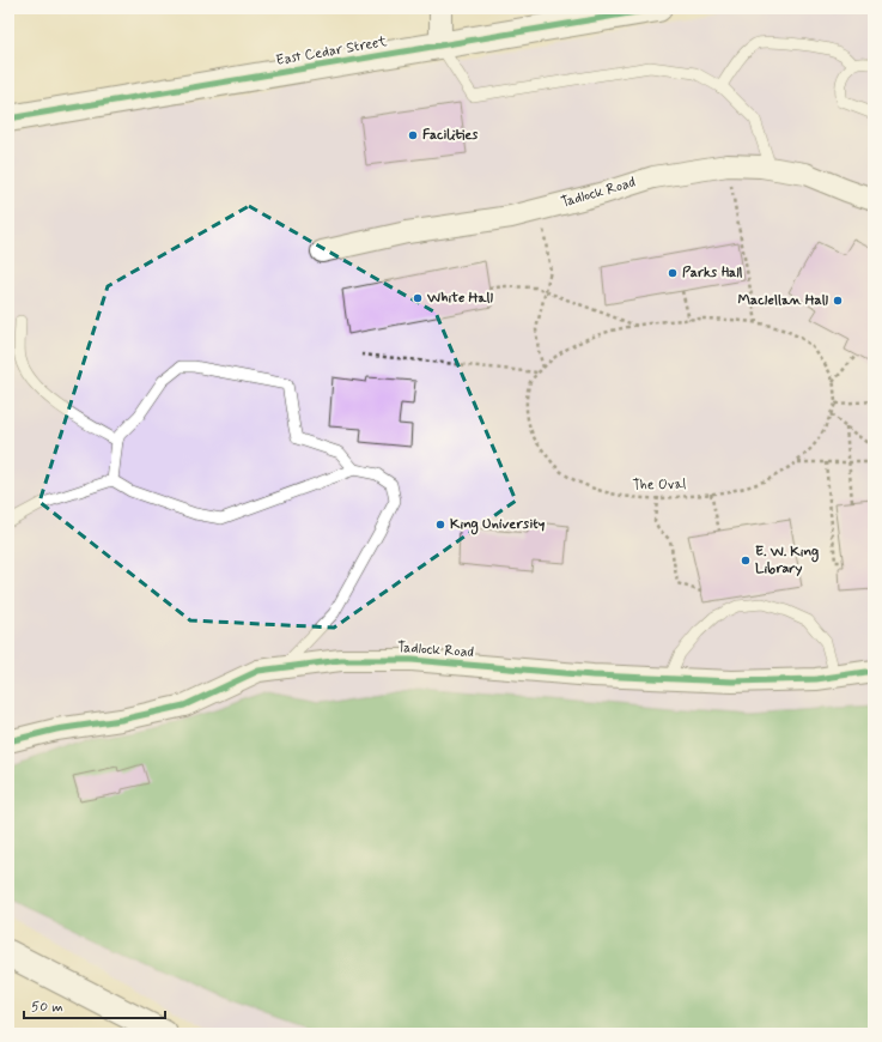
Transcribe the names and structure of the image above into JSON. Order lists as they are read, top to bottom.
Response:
{
  "streets": {
    "street": ["East Cedar Street", "Tadlock Road"],
    "path": ["The Oval"]
  },
  "places": [
    "Facilities",
    "Parks Hall",
    "White Hall",
    "Maclellan Hall",
    "King University",
    "E. W. King Library"
  ],
  "scale_bar": "50 m"
}
